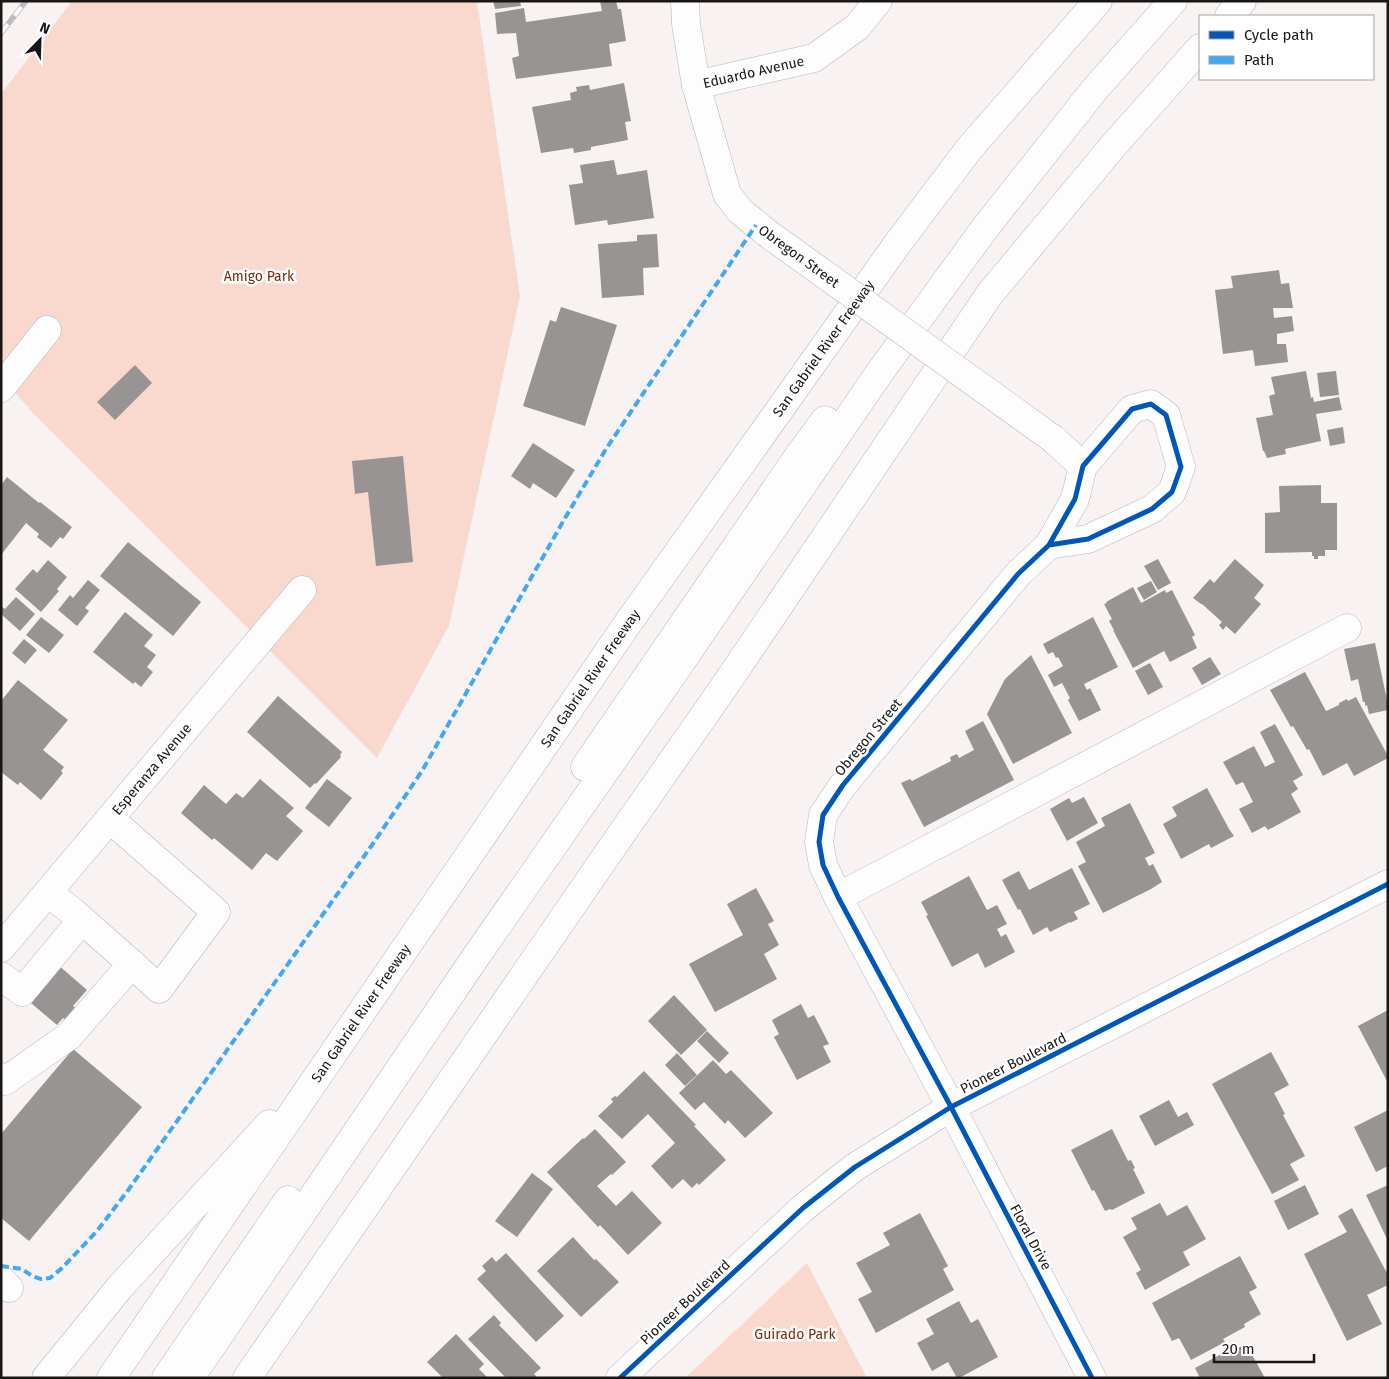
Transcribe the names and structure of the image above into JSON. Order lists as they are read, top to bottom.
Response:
{
  "streets": {
    "main road": [
      "Eduardo Avenue",
      "Obregon Street",
      "San Gabriel River Freeway",
      "Esperanza Avenue",
      "Pioneer Boulevard",
      "Floral Drive"
    ]
  },
  "crossings": [
    ["Eduardo Avenue", "Obregon Street"],
    ["Obregon Street", "Pioneer Boulevard"],
    ["Obregon Street", "Floral Drive"],
    ["Pioneer Boulevard", "Floral Drive"]
  ],
  "parks": ["Amigo Park", "Guirado Park"],
  "legend": ["Cycle path", "Path"],
  "scale_bar": "20 m",
  "north": "top right"
}
